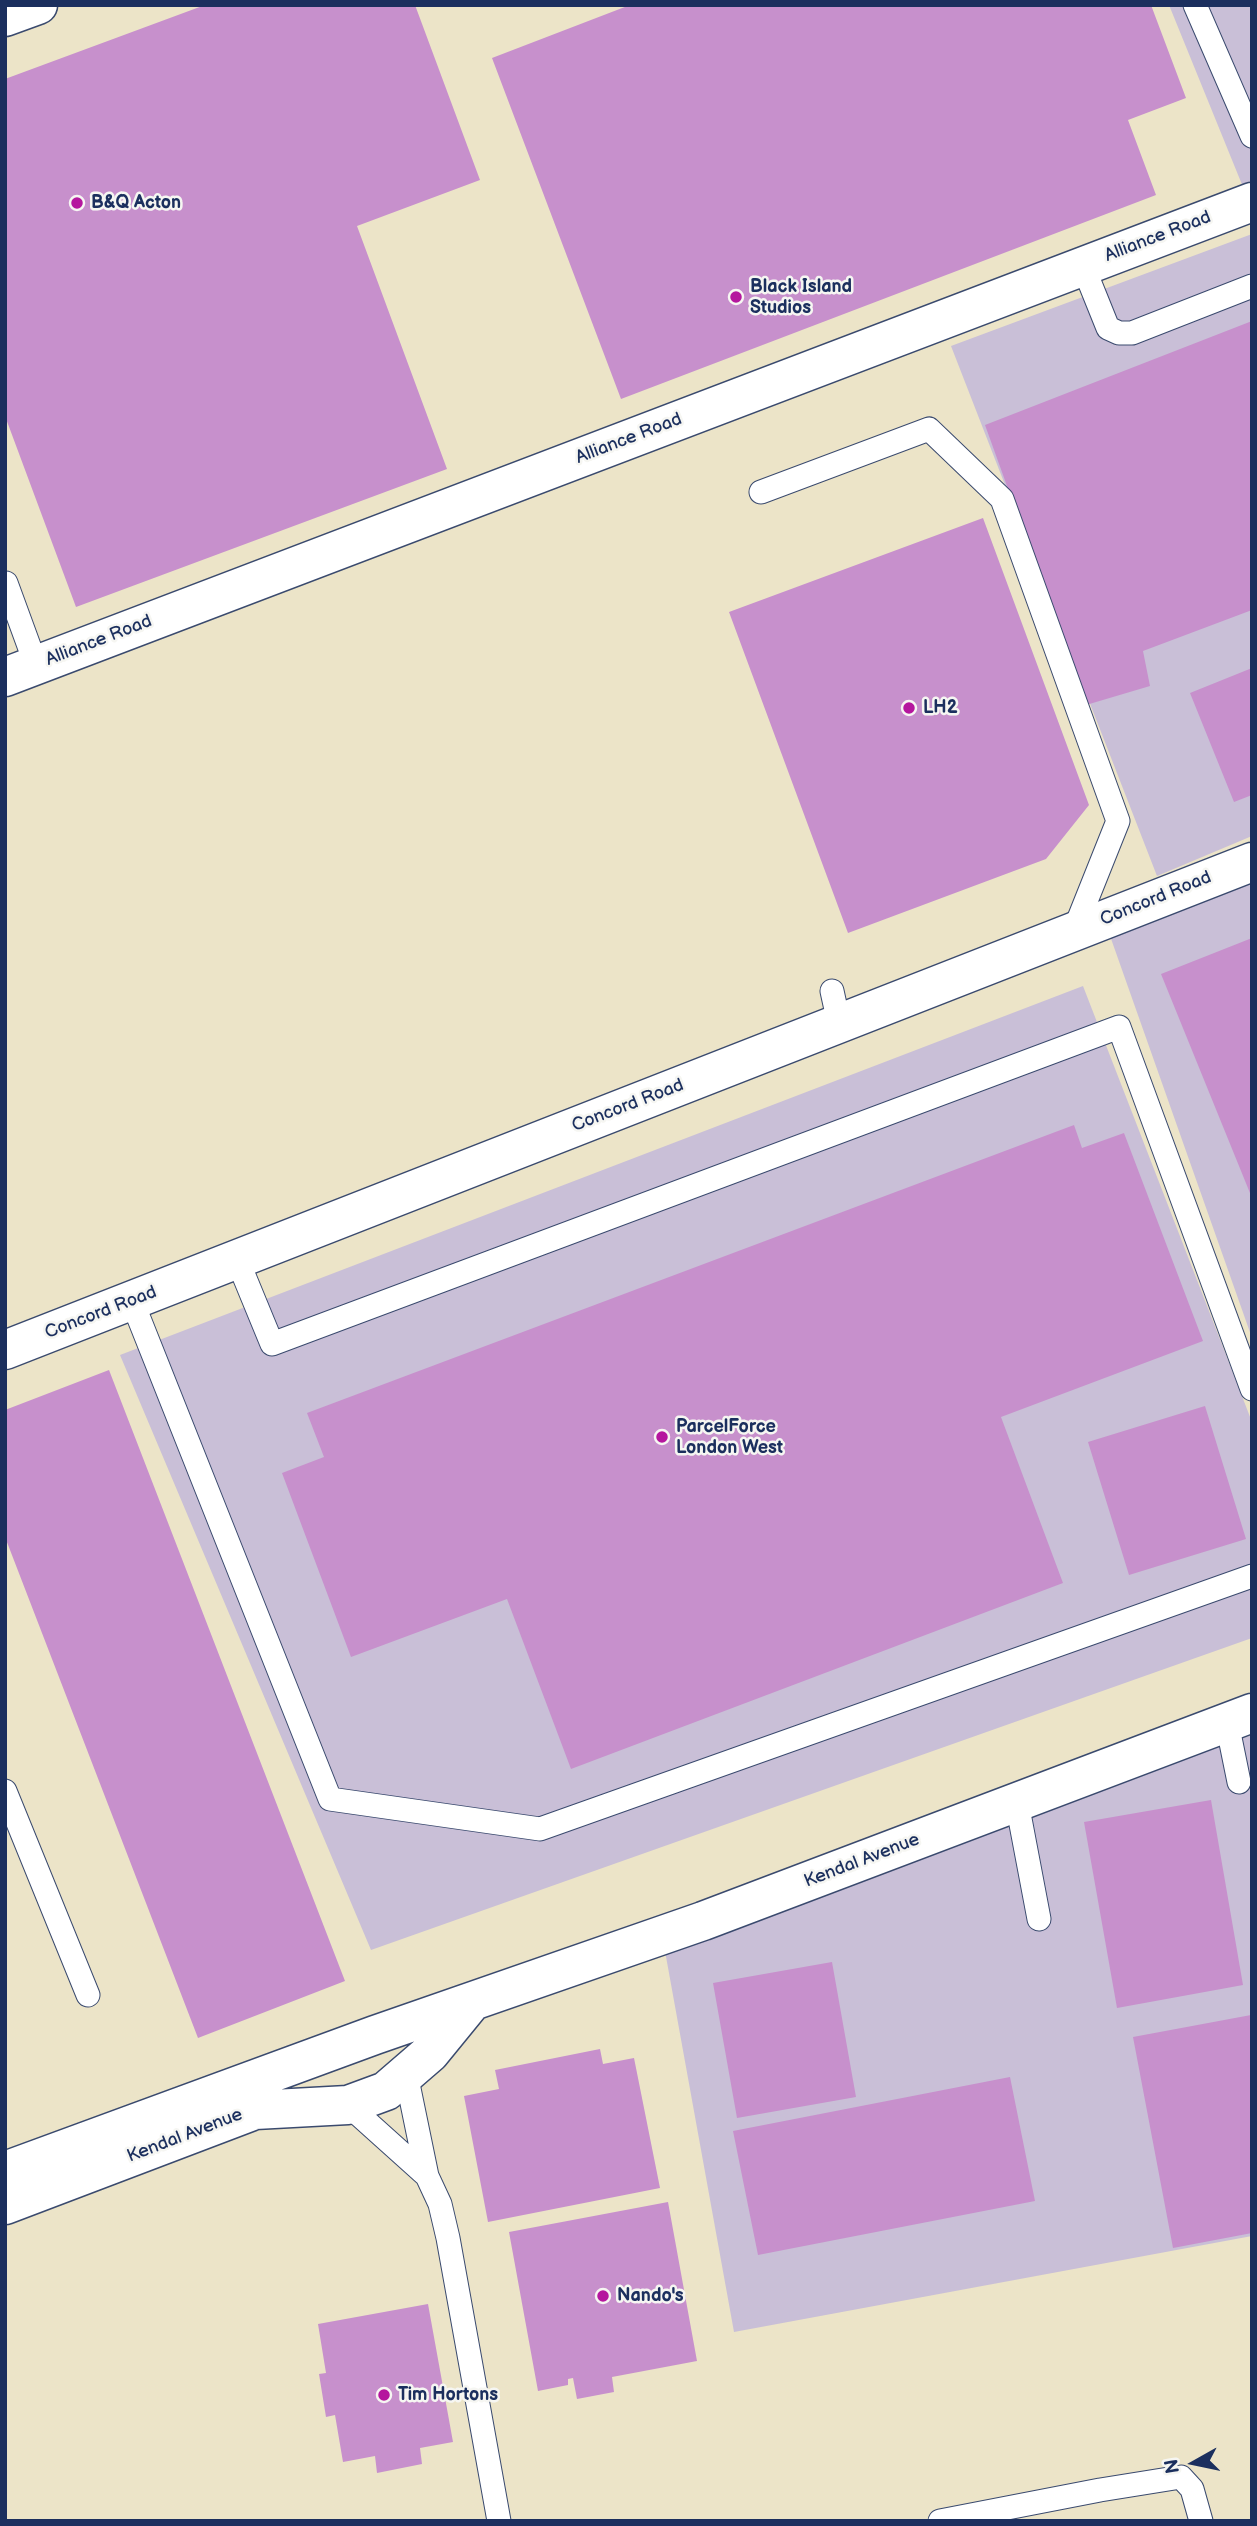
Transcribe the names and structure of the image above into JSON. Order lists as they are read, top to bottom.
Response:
{
  "streets": {
    "street": ["Alliance Road", "Concord Road", "Kendal Avenue"]
  },
  "places": [
    "B&Q Acton",
    "Black Island Studios",
    "LH2",
    "ParcelForce London West",
    "Nando's",
    "Tim Hortons"
  ],
  "north": "left"
}
